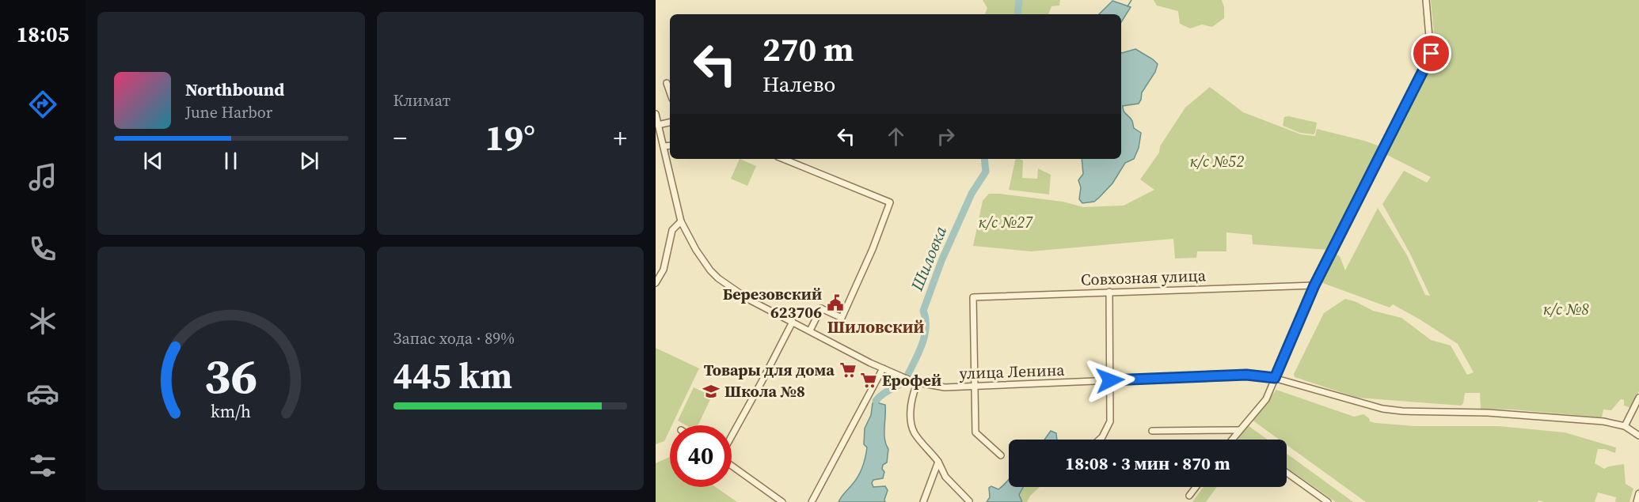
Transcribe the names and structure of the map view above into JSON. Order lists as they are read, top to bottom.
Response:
{
  "streets": {
    "street": ["Совхозная улица", "улица Ленина"]
  },
  "crossings": [
    ["Совхозная улица", "улица Ленина"]
  ],
  "districts": ["Шиловский"],
  "water": ["Шиловка"],
  "parks": ["к/с №52", "к/с №27", "к/с №8"],
  "places": {
    "public building": ["Березовский 623706"],
    "supermarket": ["Товары для дома", "Ерофей"],
    "school or university": ["Школа №8"]
  },
  "page": {
    "tabs": "18:05",
    "tile": [
      "Климат",
      ["Запас хода · 89%", "445 km"]
    ],
    "turn": ["270 m", "Налево"],
    "song": ["Northbound", "June Harbor"],
    "heat": ["−", "19°", "+"],
    "limit": "40",
    "trip": "18:08 · 3 мин · 870 m",
    "gauge": ["36", "km/h"]
  }
}
